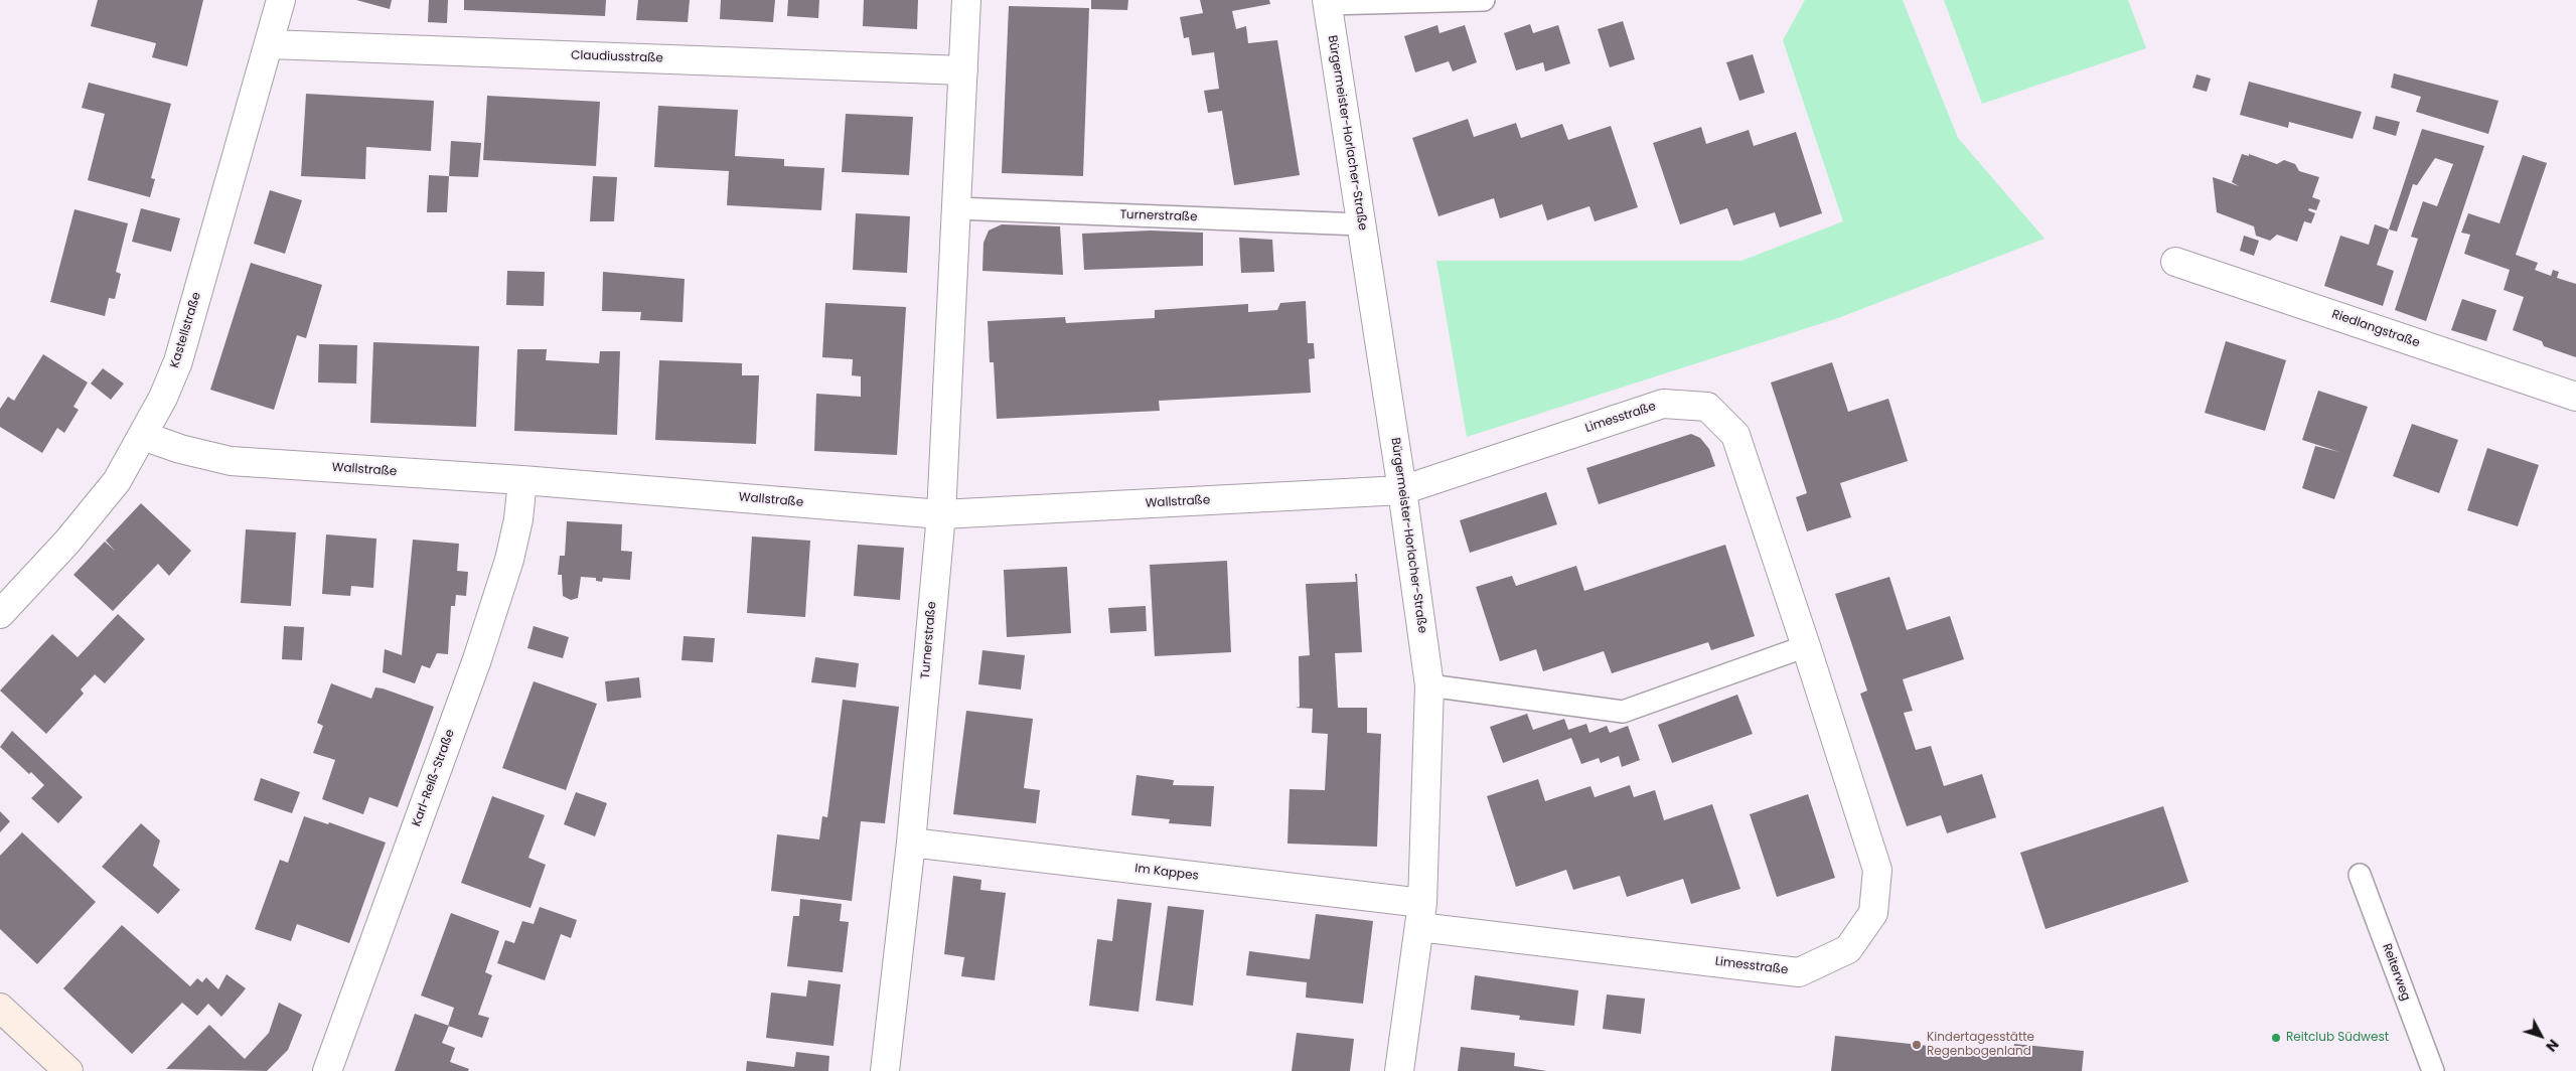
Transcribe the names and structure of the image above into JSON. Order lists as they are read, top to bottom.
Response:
{
  "streets": {
    "street": [
      "Claudiusstraße",
      "Bürgermeister-Horlacher-Straße",
      "Turnerstraße",
      "Riedlangstraße",
      "Kastellstraße",
      "Limesstraße",
      "Wallstraße",
      "Karl-Reiß-Straße",
      "Im Kappes"
    ],
    "lane": ["Reiterweg"]
  },
  "crossings": [
    ["Claudiusstraße", "Turnerstraße"],
    ["Claudiusstraße", "Kastellstraße"],
    ["Bürgermeister-Horlacher-Straße", "Turnerstraße"],
    ["Bürgermeister-Horlacher-Straße", "Limesstraße"],
    ["Bürgermeister-Horlacher-Straße", "Wallstraße"],
    ["Bürgermeister-Horlacher-Straße", "Im Kappes"],
    ["Turnerstraße", "Wallstraße"],
    ["Turnerstraße", "Im Kappes"],
    ["Kastellstraße", "Wallstraße"],
    ["Limesstraße", "Wallstraße"],
    ["Limesstraße", "Im Kappes"],
    ["Wallstraße", "Karl-Reiß-Straße"]
  ],
  "places": ["Reitclub Südwest", "Kindertagesstätte Regenbogenland"],
  "north": "bottom right"
}
